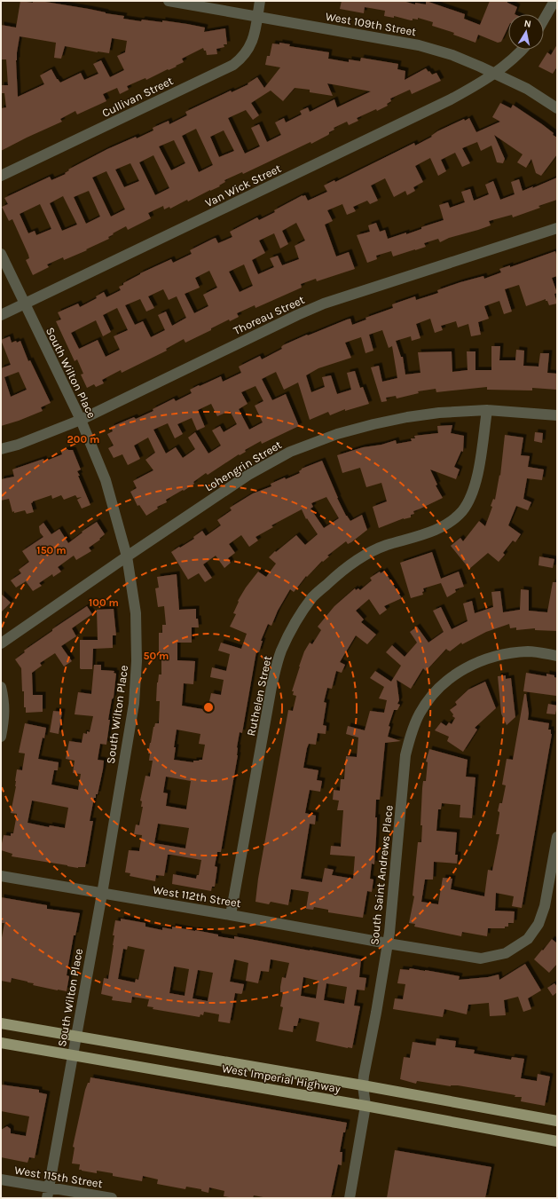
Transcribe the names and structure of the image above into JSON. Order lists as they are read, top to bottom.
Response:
{
  "streets": {
    "main road": ["West Imperial Highway"],
    "street": [
      "West 109th Street",
      "Cullivan Street",
      "Van Wick Street",
      "Thoreau Street",
      "South Wilton Place",
      "Lohengrin Street",
      "Ruthelen Street",
      "South Saint Andrews Place",
      "West 112th Street",
      "West 115th Street"
    ]
  },
  "crossings": [
    ["West 109th Street", "Cullivan Street"],
    ["West 109th Street", "Van Wick Street"],
    ["Van Wick Street", "South Wilton Place"],
    ["Thoreau Street", "South Wilton Place"],
    ["South Wilton Place", "Lohengrin Street"],
    ["South Wilton Place", "West 112th Street"],
    ["South Wilton Place", "West Imperial Highway"],
    ["South Wilton Place", "West 115th Street"],
    ["Lohengrin Street", "Ruthelen Street"],
    ["Ruthelen Street", "West 112th Street"],
    ["South Saint Andrews Place", "West 112th Street"],
    ["South Saint Andrews Place", "West Imperial Highway"]
  ],
  "north": "top",
  "rings": [
    "200 m",
    "150 m",
    "100 m",
    "50 m"
  ]
}
